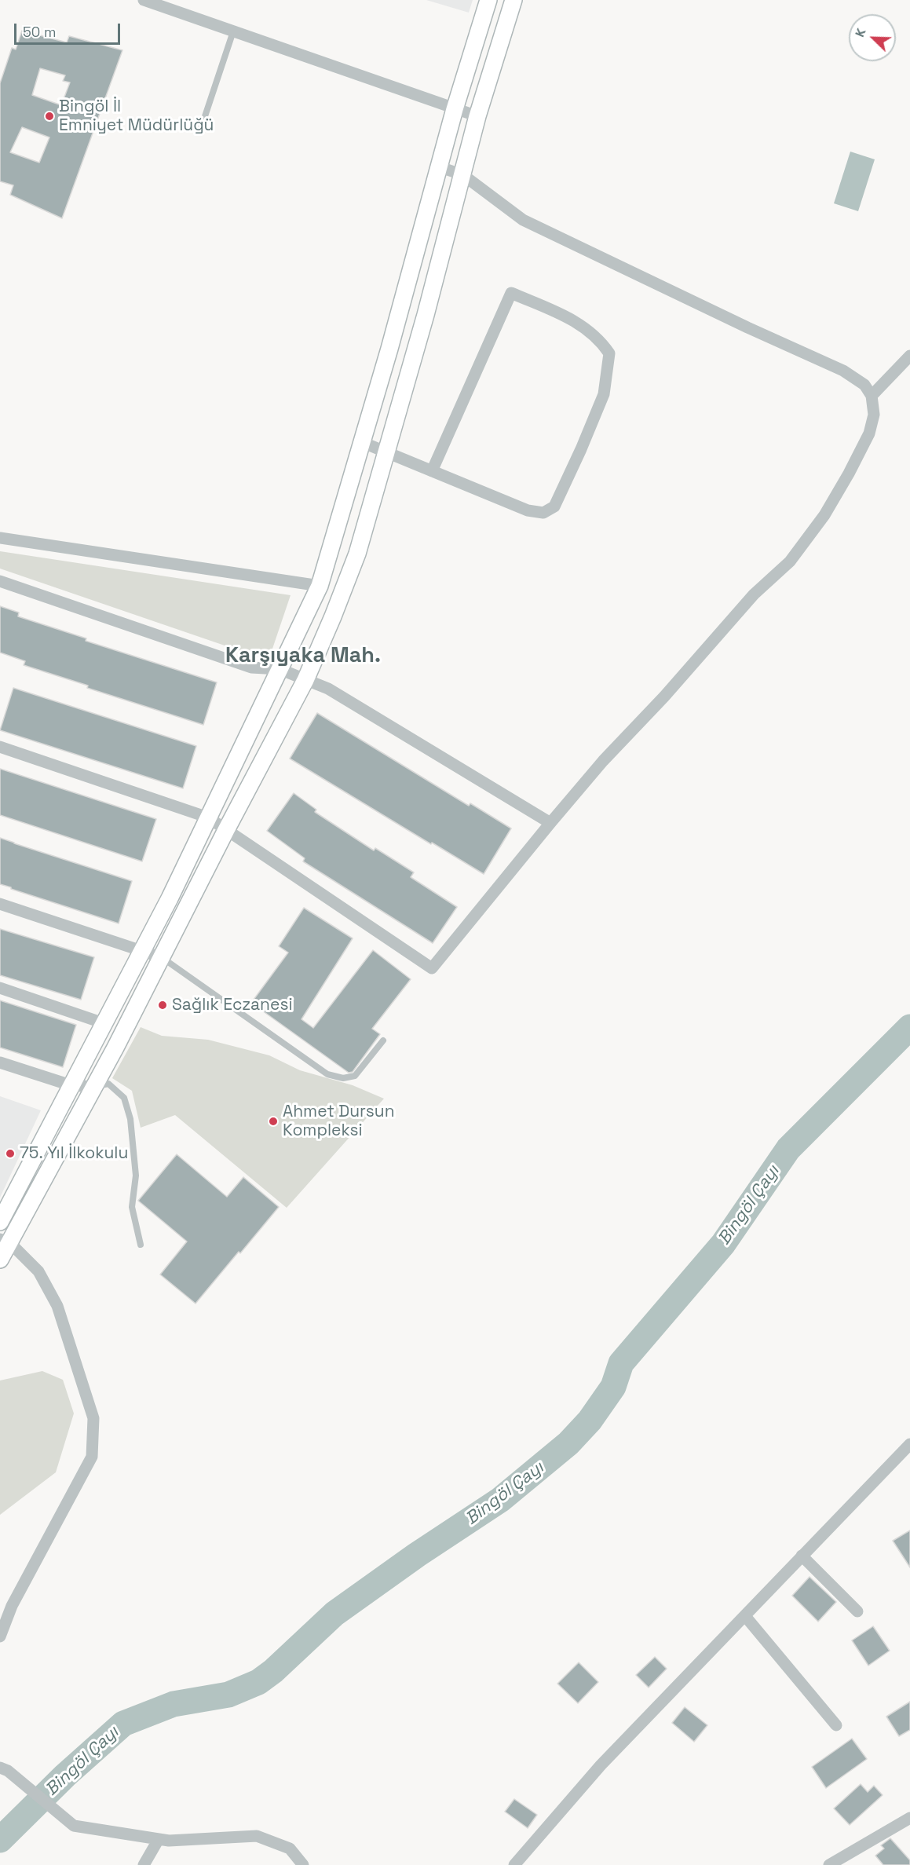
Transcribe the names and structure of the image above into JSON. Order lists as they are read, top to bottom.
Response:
{
  "districts": ["Karşıyaka Mah."],
  "water": ["Bingöl Çayı"],
  "places": [
    "Bingöl İl Emniyet Müdürlüğü",
    "Sağlık Eczanesi",
    "Ahmet Dursun Kompleksi",
    "75. Yıl İlkokulu"
  ],
  "scale_bar": "50 m",
  "north": "top left"
}
